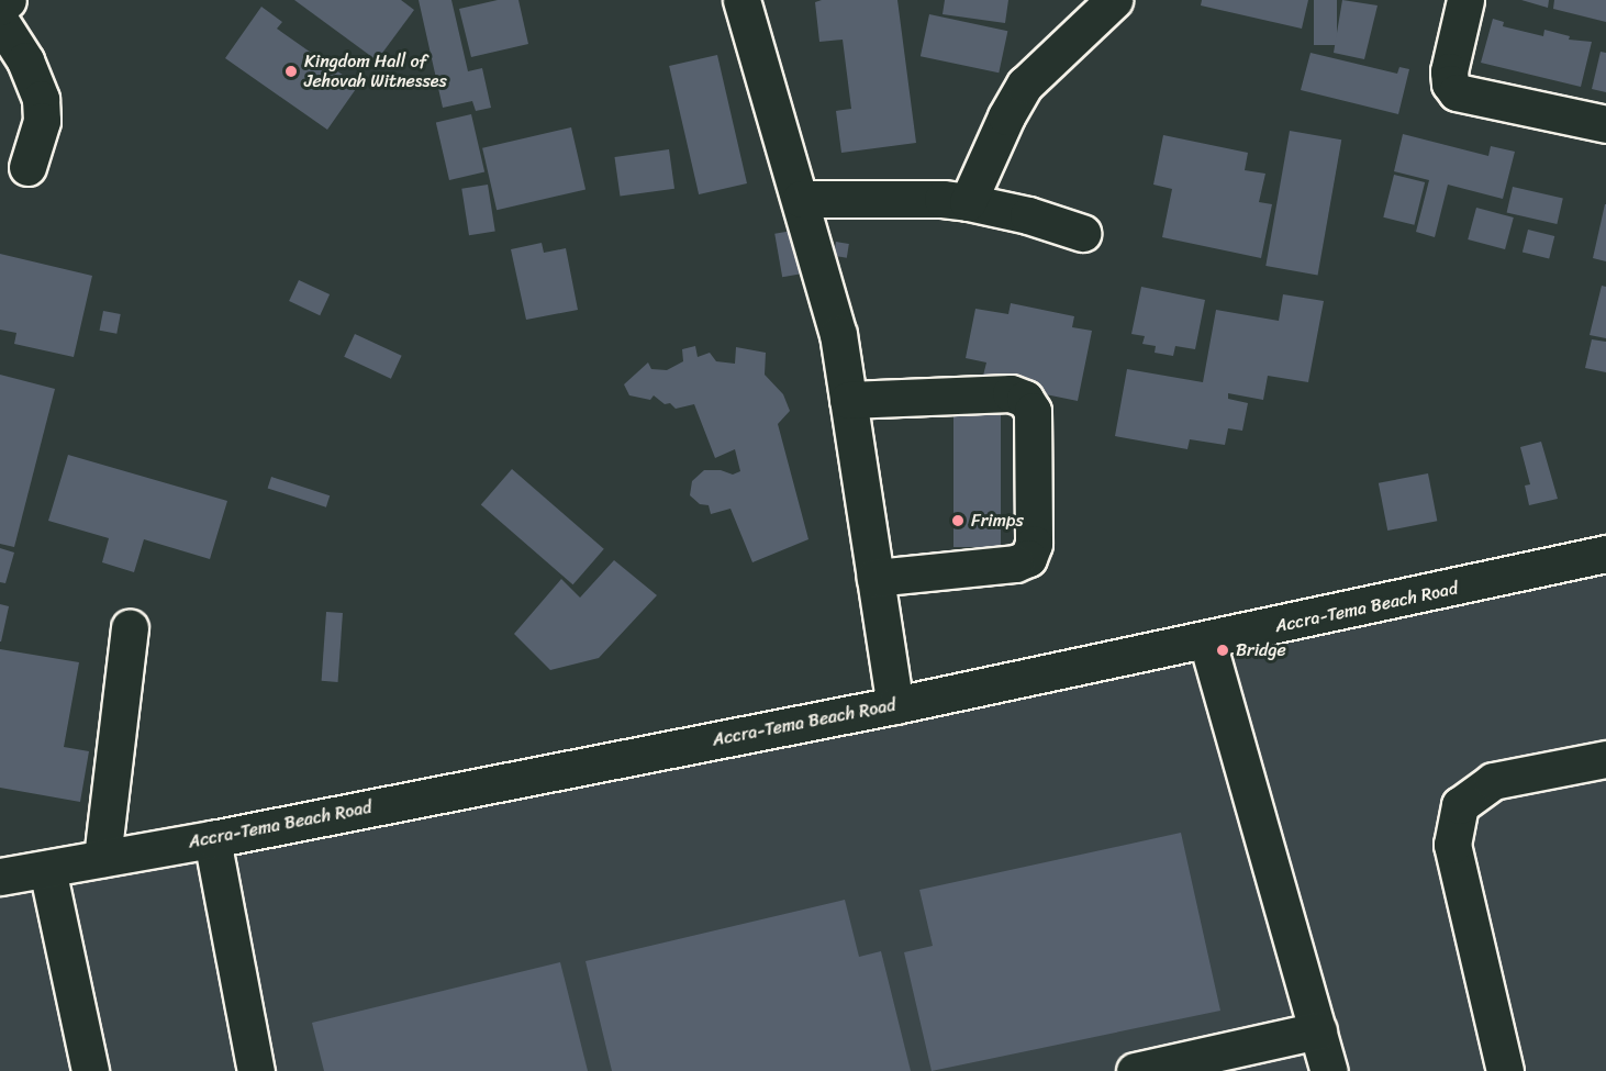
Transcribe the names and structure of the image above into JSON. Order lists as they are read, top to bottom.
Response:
{
  "streets": {
    "street": ["Accra-Tema Beach Road"]
  },
  "places": ["Kingdom Hall of Jehovah Witnesses", "Frimps", "Bridge"]
}
